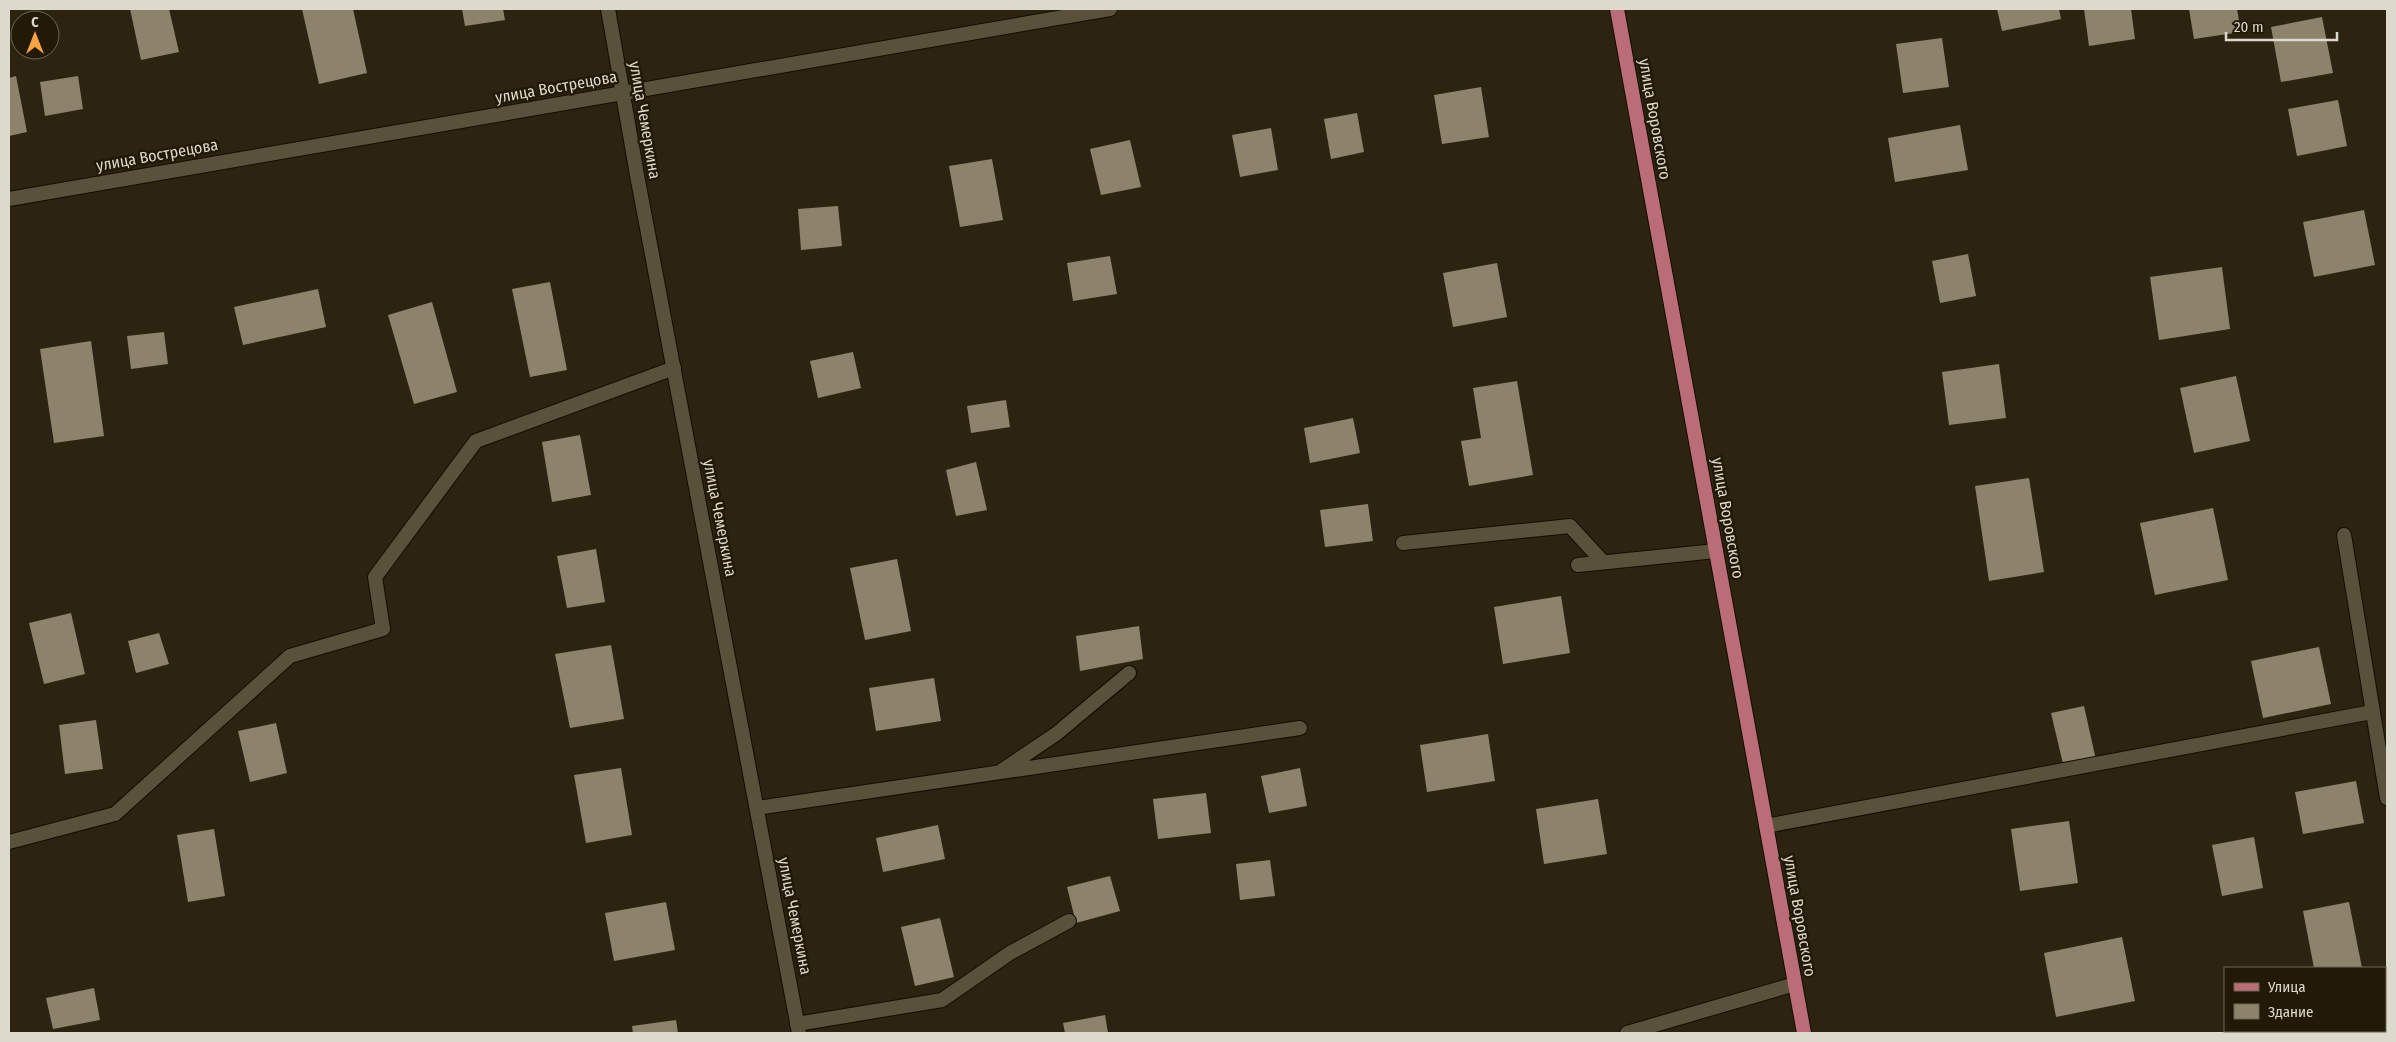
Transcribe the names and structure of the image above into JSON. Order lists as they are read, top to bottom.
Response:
{
  "streets": {
    "main road": ["улица Воровского"],
    "street": ["улица Вострецова", "улица Чемеркина"]
  },
  "crossings": [
    ["улица Вострецова", "улица Чемеркина"]
  ],
  "legend": ["Улица", "Здание"],
  "scale_bar": "20 m",
  "north": "top"
}
